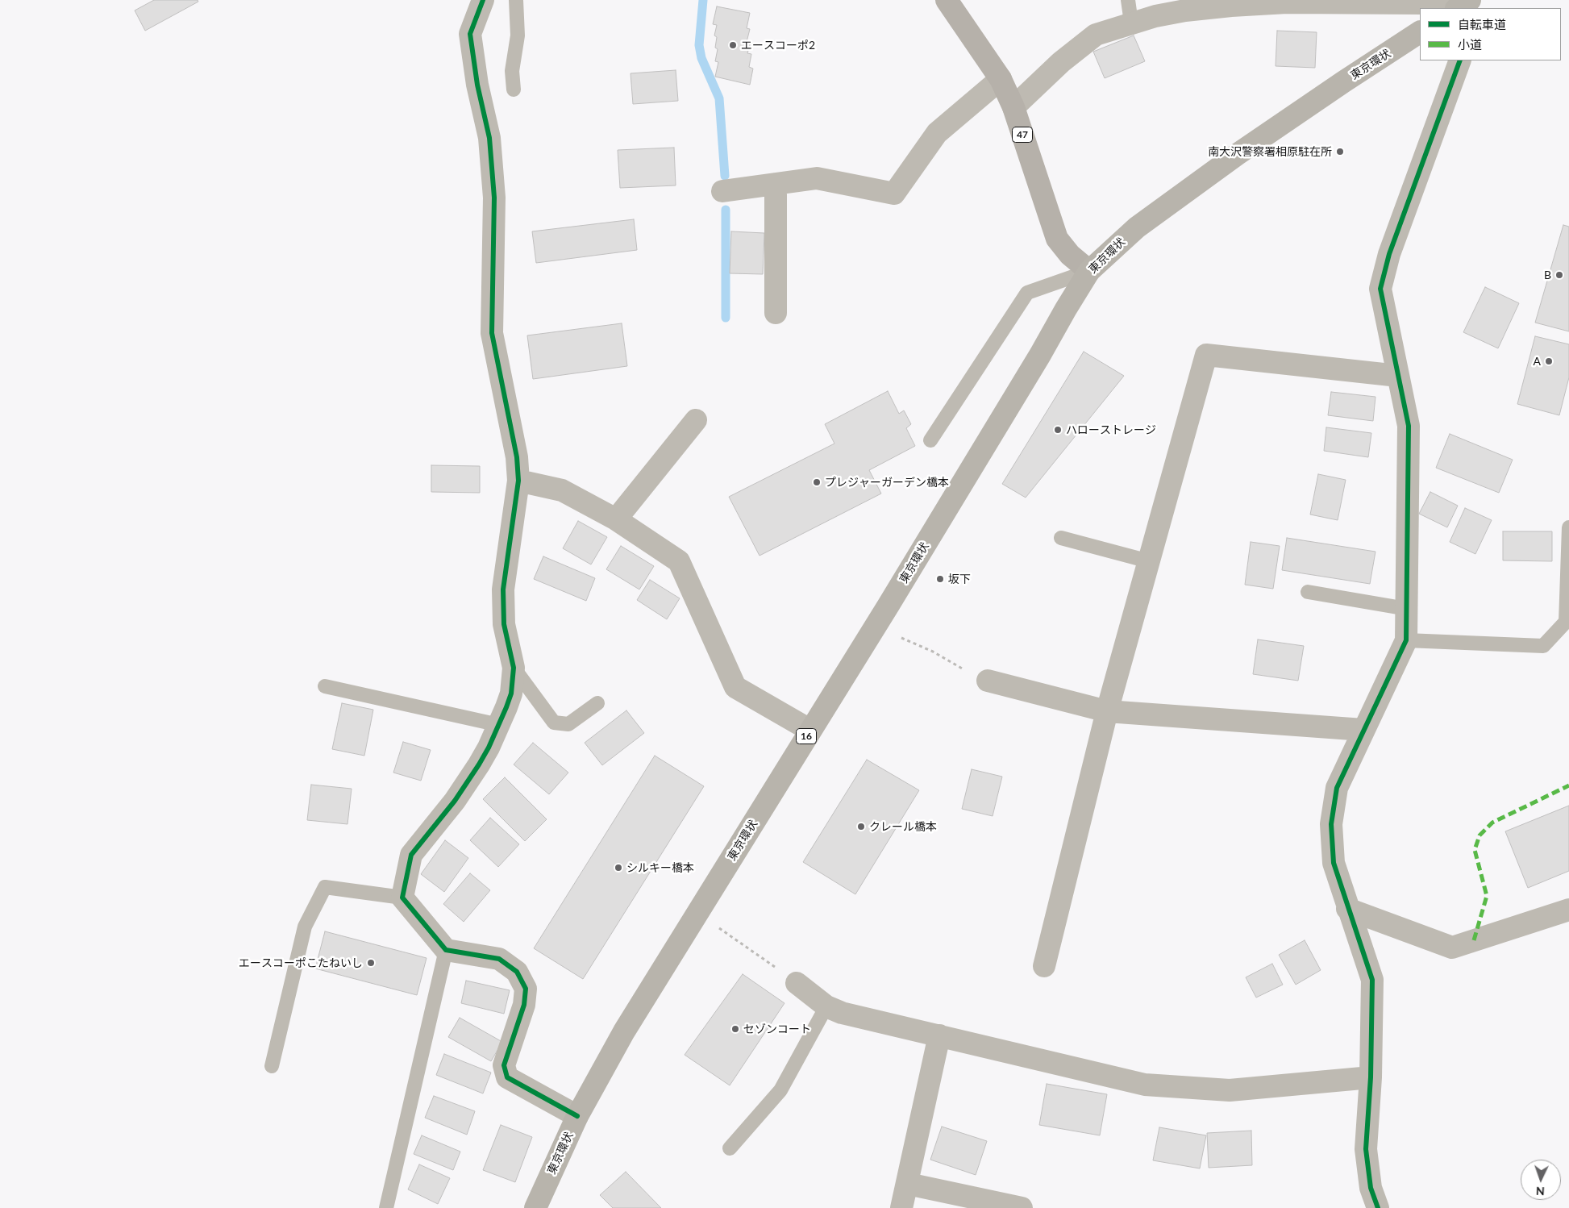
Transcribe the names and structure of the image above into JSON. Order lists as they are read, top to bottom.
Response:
{
  "streets": {
    "highway": ["東京環状", "16"],
    "main road": ["47"]
  },
  "crossings": [
    ["東京環状", "47"]
  ],
  "places": [
    "エースコーポ2",
    "南大沢警察署相原駐在所",
    "B",
    "A",
    "ハローストレージ",
    "プレジャーガーデン橋本",
    "坂下",
    "クレール橋本",
    "シルキー橋本",
    "エースコーポこたねいし",
    "セゾンコート"
  ],
  "legend": ["自転車道", "小道"],
  "north": "bottom"
}
